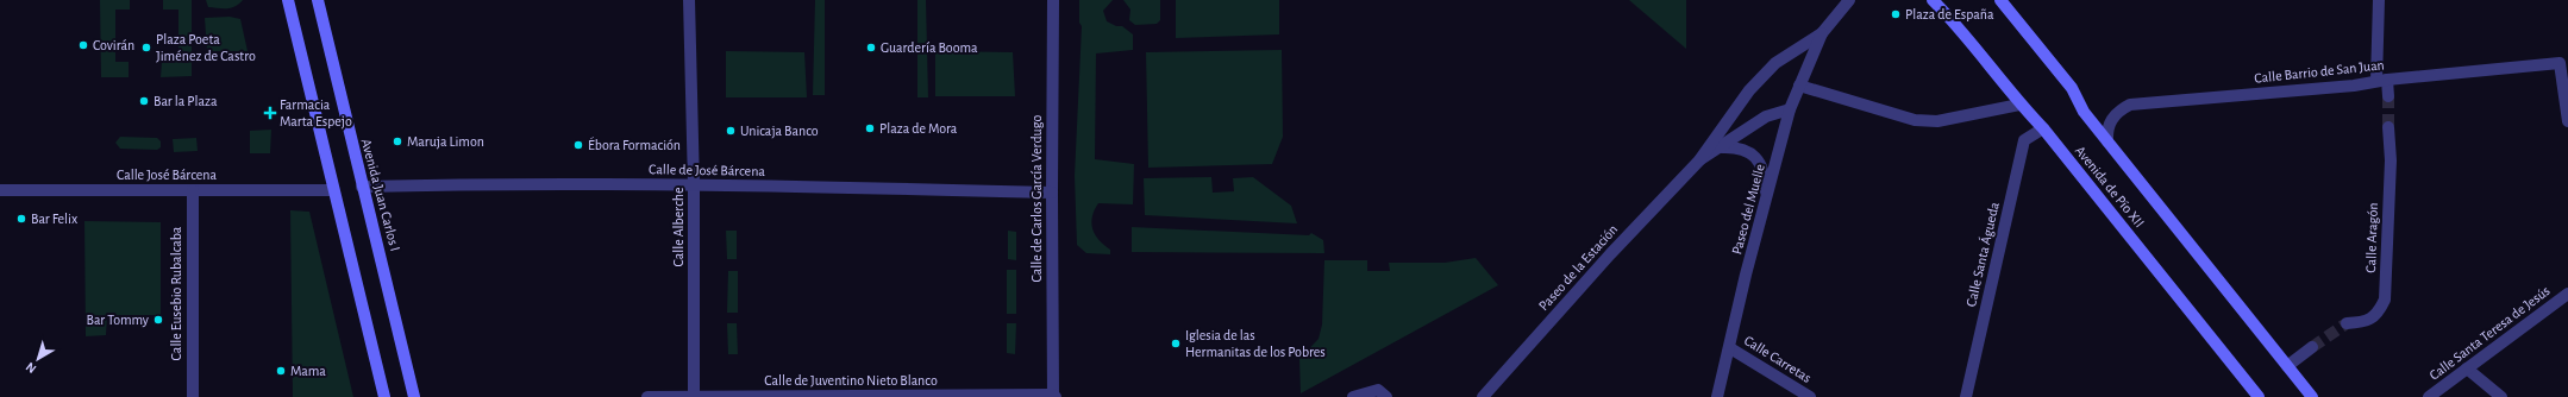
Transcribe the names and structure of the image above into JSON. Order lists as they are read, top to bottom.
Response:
{
  "streets": {
    "main road": ["Avenida de Pío XII", "Avenida Juan Carlos I"],
    "street": [
      "Calle Barrio de San Juan",
      "Calle de José Bárcena",
      "Calle José Bárcena",
      "Calle de Carlos García Verdugo",
      "Paseo del Muelle",
      "Calle Alberche",
      "Calle Aragón",
      "Calle Santa Águeda",
      "Paseo de la Estación",
      "Calle Eusebio Rubalcaba",
      "Calle Santa Teresa de Jesús",
      "Calle Carretas",
      "Calle de Juventino Nieto Blanco"
    ]
  },
  "crossings": [
    ["Calle Barrio de San Juan", "Avenida de Pío XII"],
    ["Calle de José Bárcena", "Avenida Juan Carlos I"],
    ["Calle de José Bárcena", "Calle de Carlos García Verdugo"],
    ["Calle de José Bárcena", "Calle Alberche"],
    ["Calle José Bárcena", "Calle Eusebio Rubalcaba"],
    ["Avenida de Pío XII", "Calle Santa Águeda"],
    ["Calle de Carlos García Verdugo", "Calle de Juventino Nieto Blanco"],
    ["Paseo del Muelle", "Paseo de la Estación"],
    ["Paseo del Muelle", "Calle Carretas"],
    ["Calle Alberche", "Calle de Juventino Nieto Blanco"]
  ],
  "places": {
    "other": [
      "Plaza de España",
      "Covirán",
      "Plaza Poeta Jiménez de Castro",
      "Guardería Booma",
      "Bar la Plaza",
      "Plaza de Mora",
      "Unicaja Banco",
      "Maruja Limon",
      "Ébora Formación",
      "Bar Felix",
      "Bar Tommy",
      "Iglesia de las Hermanitas de los Pobres",
      "Mama"
    ],
    "health": ["Farmacia Marta Espejo"]
  },
  "north": "bottom left"
}
